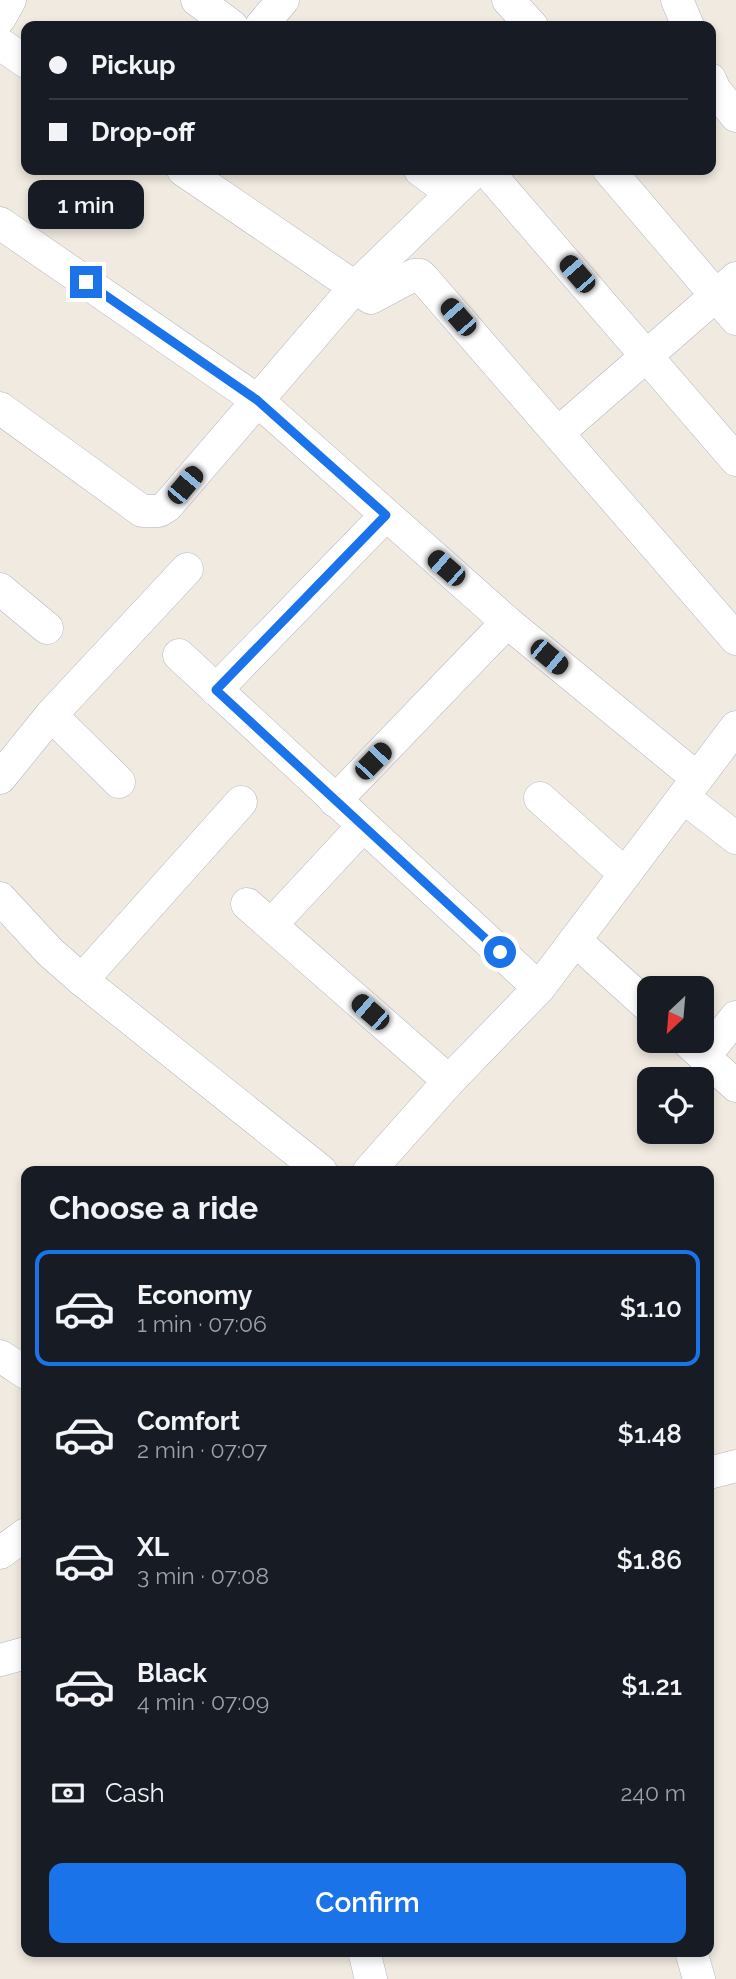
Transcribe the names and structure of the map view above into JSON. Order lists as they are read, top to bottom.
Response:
{
  "north": "bottom left",
  "page": {
    "banner": ["Pickup", "Drop-off"],
    "bubble": "1 min",
    "heading": "Choose a ride",
    "list": [
      {
        "name": "Economy",
        "note": "1 min · 07:06",
        "value": "$1.10"
      },
      {
        "name": "Comfort",
        "note": "2 min · 07:07",
        "value": "$1.48"
      },
      {
        "name": "XL",
        "note": "3 min · 07:08",
        "value": "$1.86"
      },
      {
        "name": "Black",
        "note": "4 min · 07:09",
        "value": "$1.21"
      }
    ],
    "pay": ["Cash", "240 m"],
    "buttons": "Confirm"
  }
}
